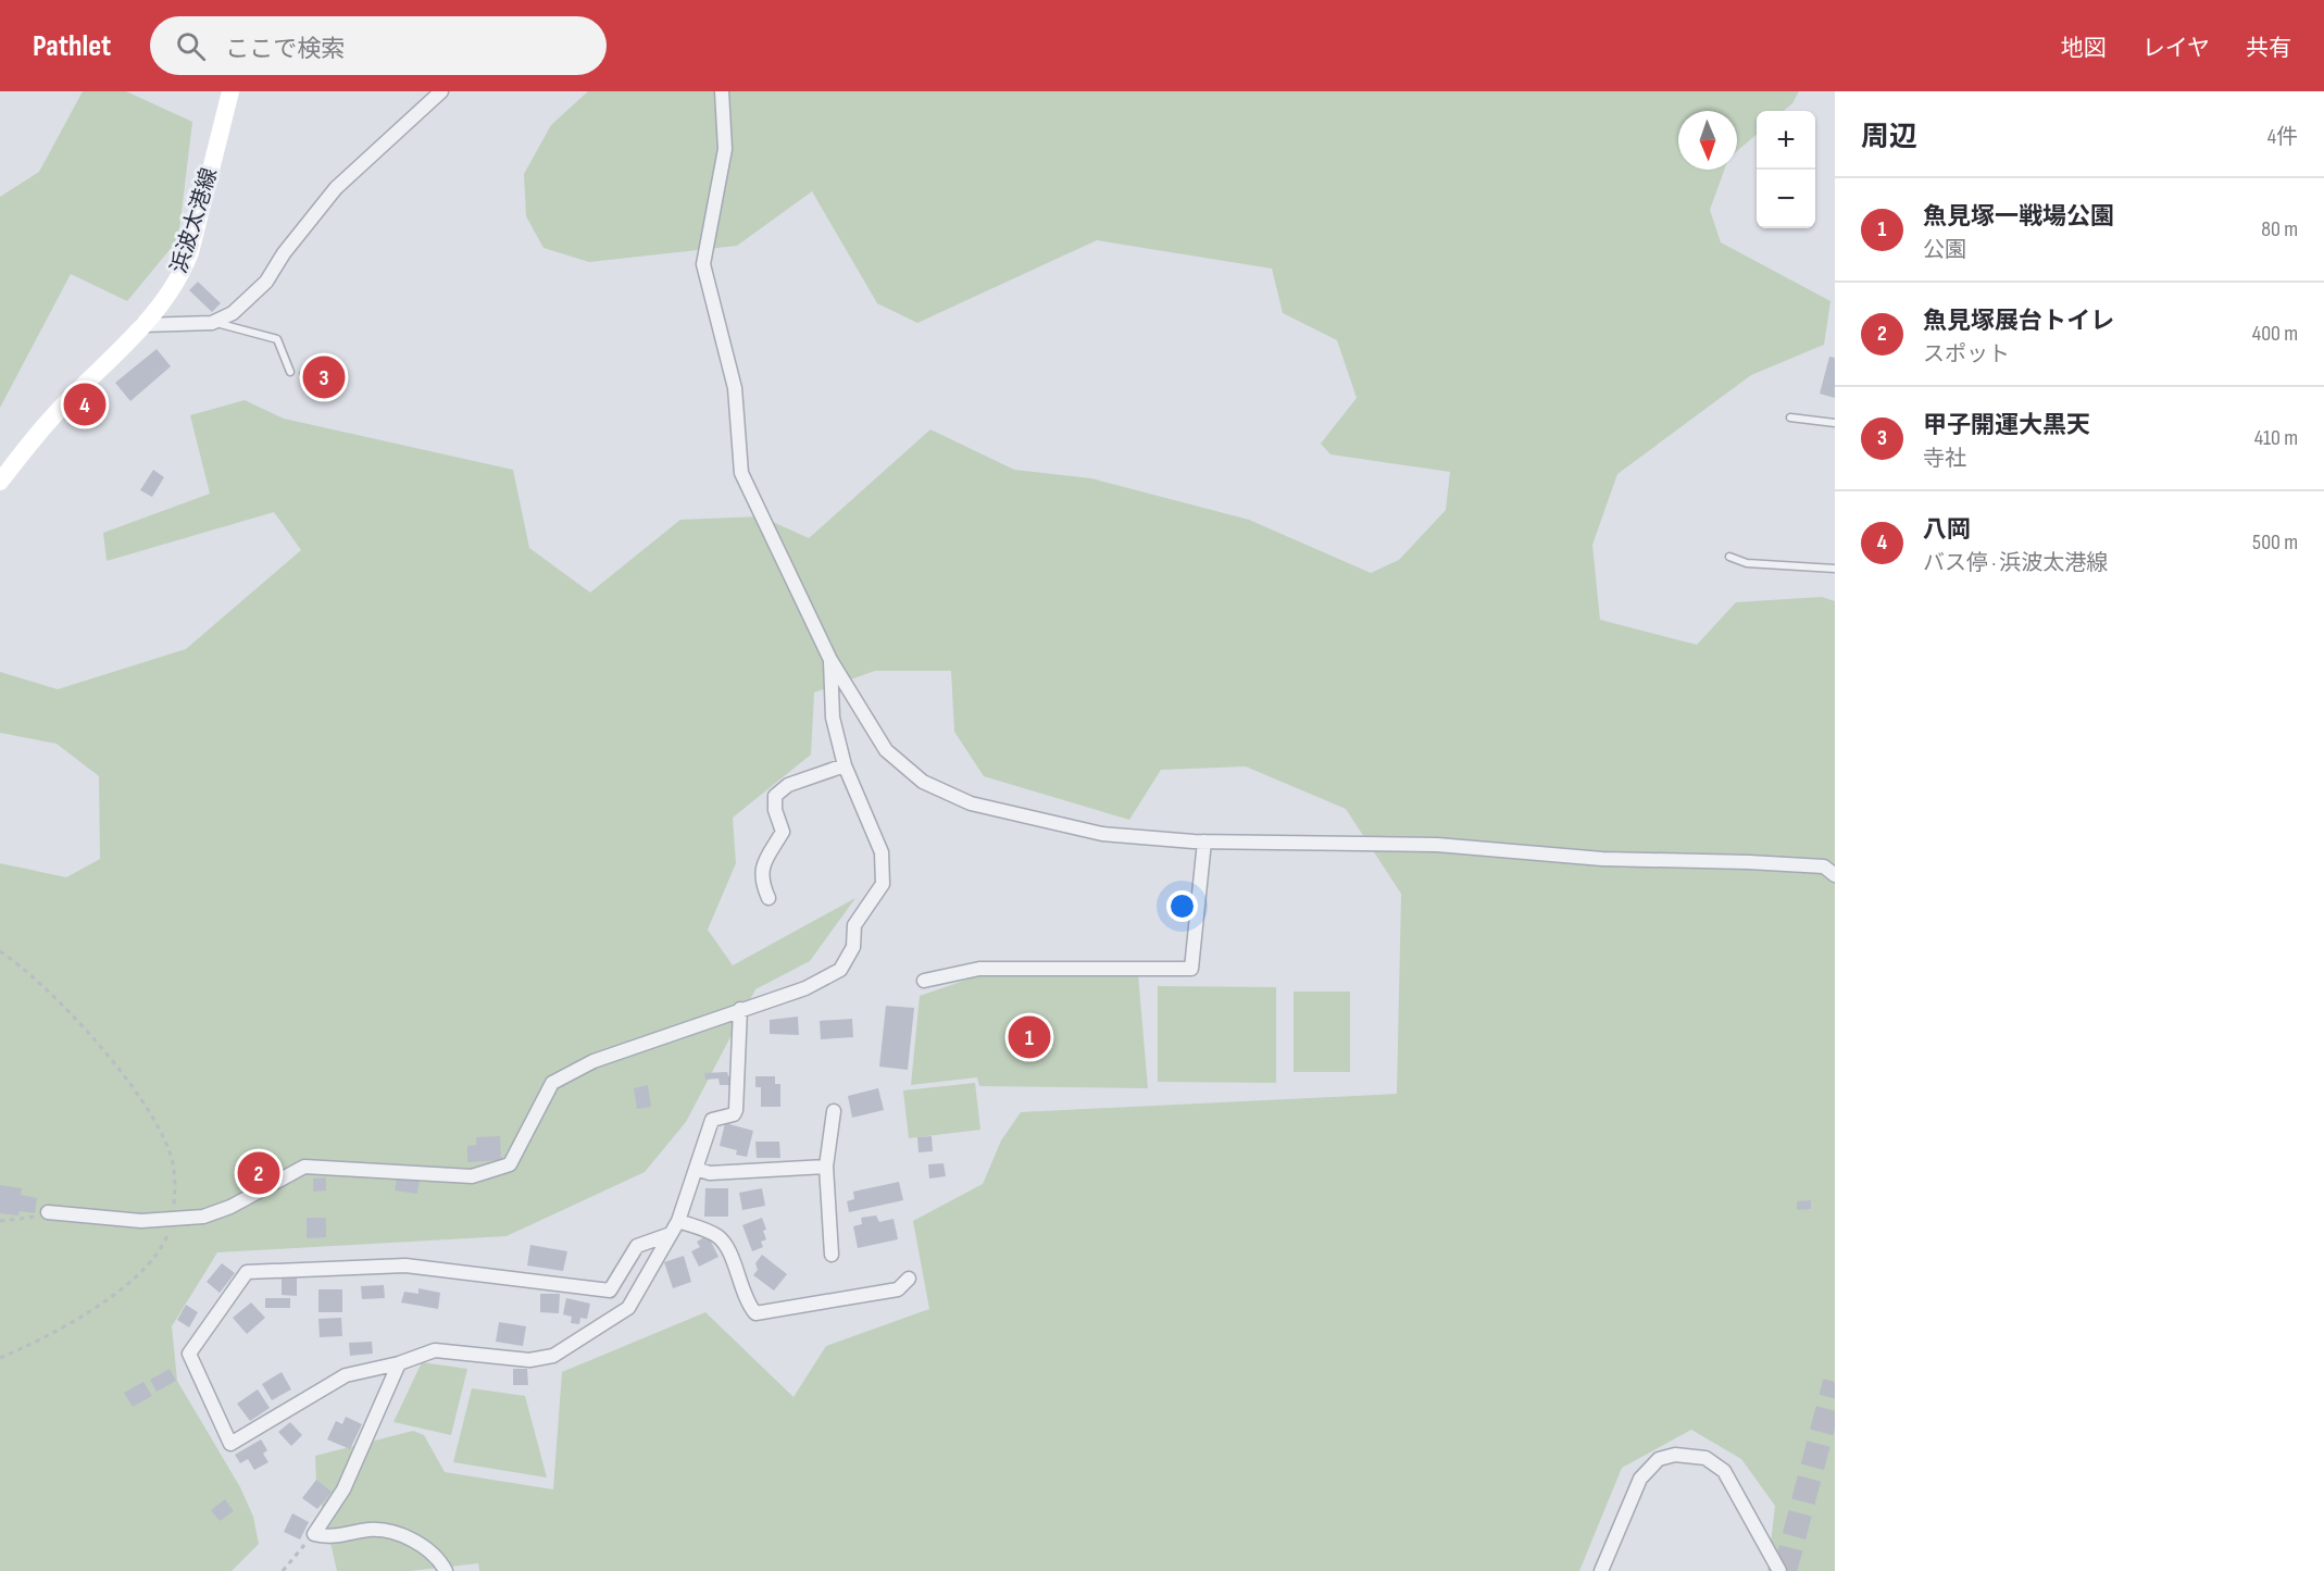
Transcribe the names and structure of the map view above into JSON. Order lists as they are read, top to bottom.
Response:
{
  "streets": {
    "main road": ["浜波太港線"]
  },
  "north": "bottom",
  "page": {
    "header": "Pathlet",
    "search": "ここで検索",
    "nav": ["地図", "レイヤ", "共有"],
    "heading": ["周辺", "4件"],
    "map_buttons": ["+", "−"],
    "list": [
      {
        "mark": "1",
        "name": "魚見塚一戦場公園",
        "note": "公園",
        "value": "80 m"
      },
      {
        "mark": "2",
        "name": "魚見塚展台トイレ",
        "note": "スポット",
        "value": "400 m"
      },
      {
        "mark": "3",
        "name": "甲子開運大黒天",
        "note": "寺社",
        "value": "410 m"
      },
      {
        "mark": "4",
        "name": "八岡",
        "note": "バス停 · 浜波太港線",
        "value": "500 m"
      }
    ],
    "pins": [
      "3",
      "4",
      "1",
      "2"
    ]
  }
}
